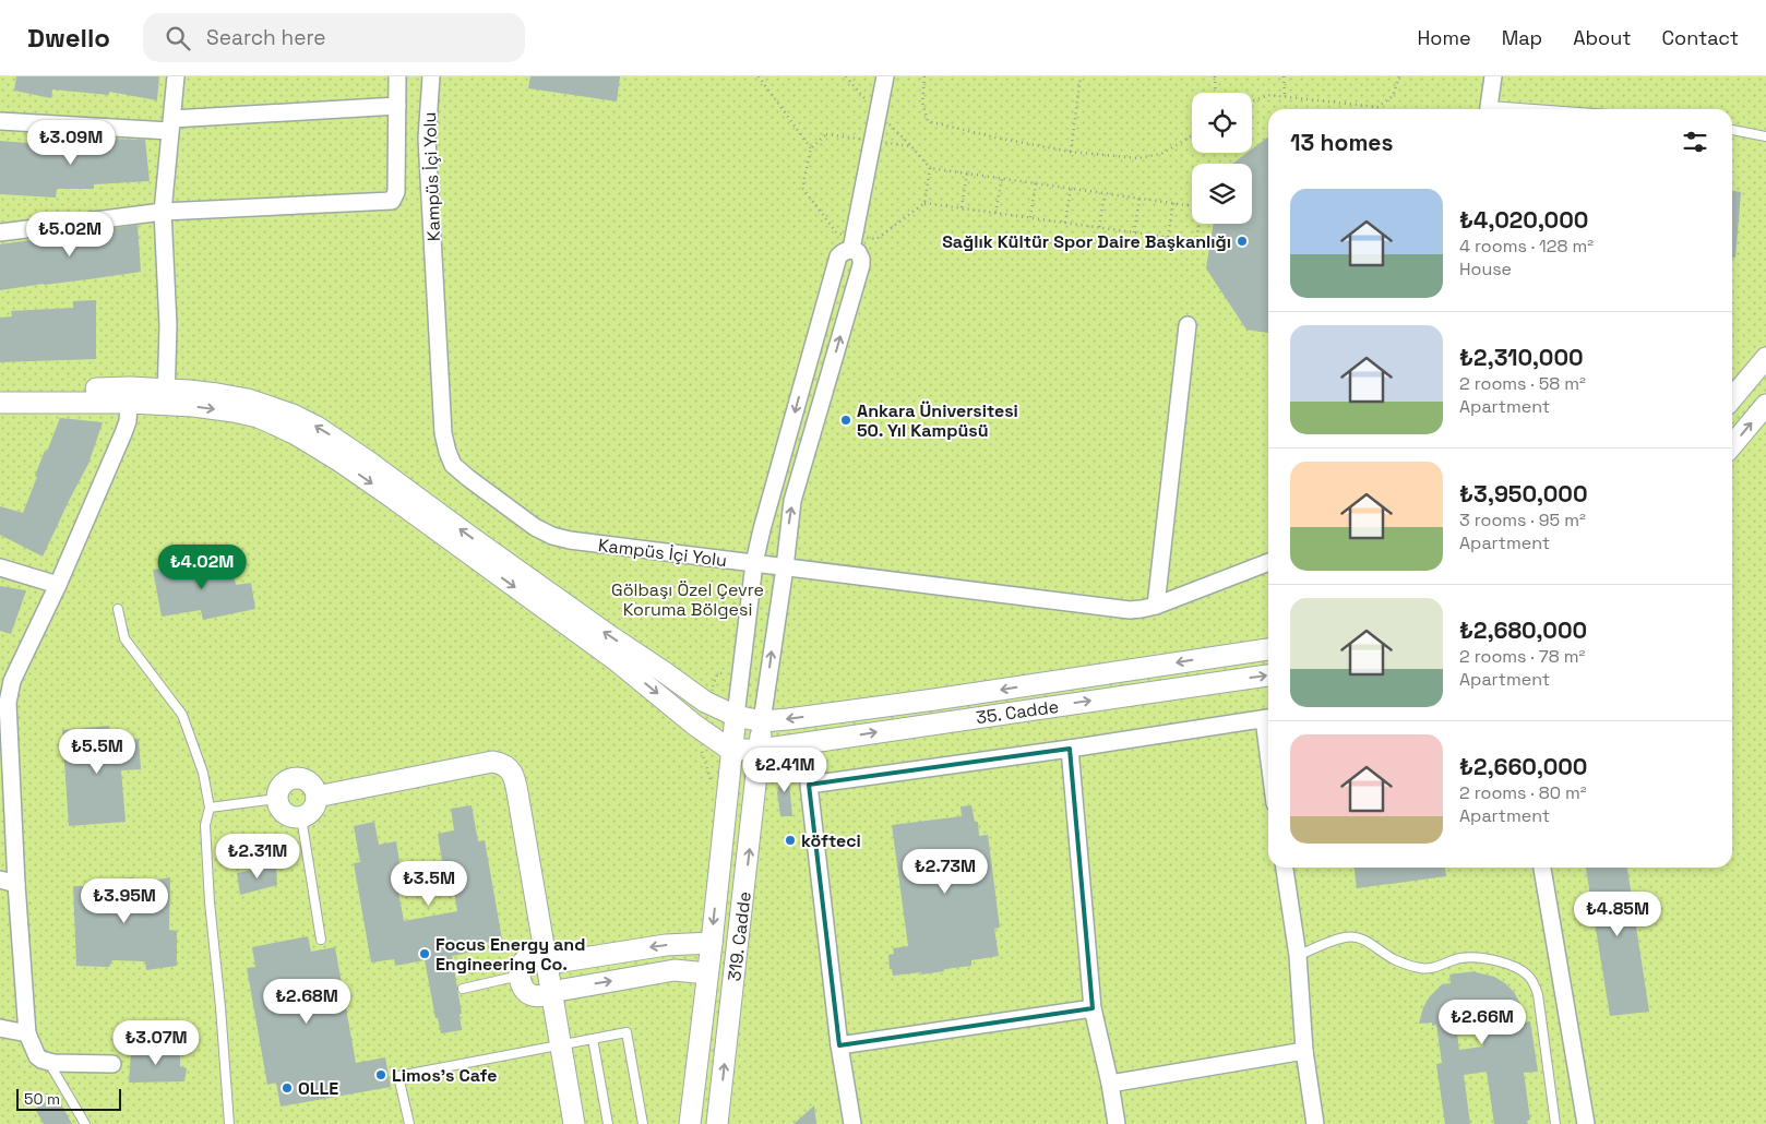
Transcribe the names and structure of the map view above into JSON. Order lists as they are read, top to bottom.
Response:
{
  "streets": {
    "street": ["Kampüs İçi Yolu", "35. Cadde", "319. Cadde"]
  },
  "crossings": [
    ["35. Cadde", "319. Cadde"]
  ],
  "parks": ["Gölbaşı Özel Çevre Koruma Bölgesi"],
  "places": [
    "Sağlık Kültür Spor Daire Başkanlığı",
    "Ankara Üniversitesi 50. Yıl Kampüsü",
    "köfteci",
    "Focus Energy and Engineering Co.",
    "Limos's Cafe",
    "OLLE"
  ],
  "scale_bar": "50 m",
  "page": {
    "header": "Dwello",
    "search": "Search here",
    "nav": [
      "Home",
      "Map",
      "About",
      "Contact"
    ],
    "heading": "13 homes",
    "price": [
      "₺3.09M",
      "₺5.02M",
      "₺4.02M",
      "₺5.5M",
      "₺2.41M",
      "₺2.31M",
      "₺2.73M",
      "₺3.5M",
      "₺3.95M",
      "₺4.85M",
      "₺2.68M",
      "₺2.66M",
      "₺3.07M"
    ],
    "list": [
      {
        "name": "₺4,020,000",
        "note": "4 rooms · 128 m² · House"
      },
      {
        "name": "₺2,310,000",
        "note": "2 rooms · 58 m² · Apartment"
      },
      {
        "name": "₺3,950,000",
        "note": "3 rooms · 95 m² · Apartment"
      },
      {
        "name": "₺2,680,000",
        "note": "2 rooms · 78 m² · Apartment"
      },
      {
        "name": "₺2,660,000",
        "note": "2 rooms · 80 m² · Apartment"
      }
    ],
    "scale": "50 m"
  }
}
